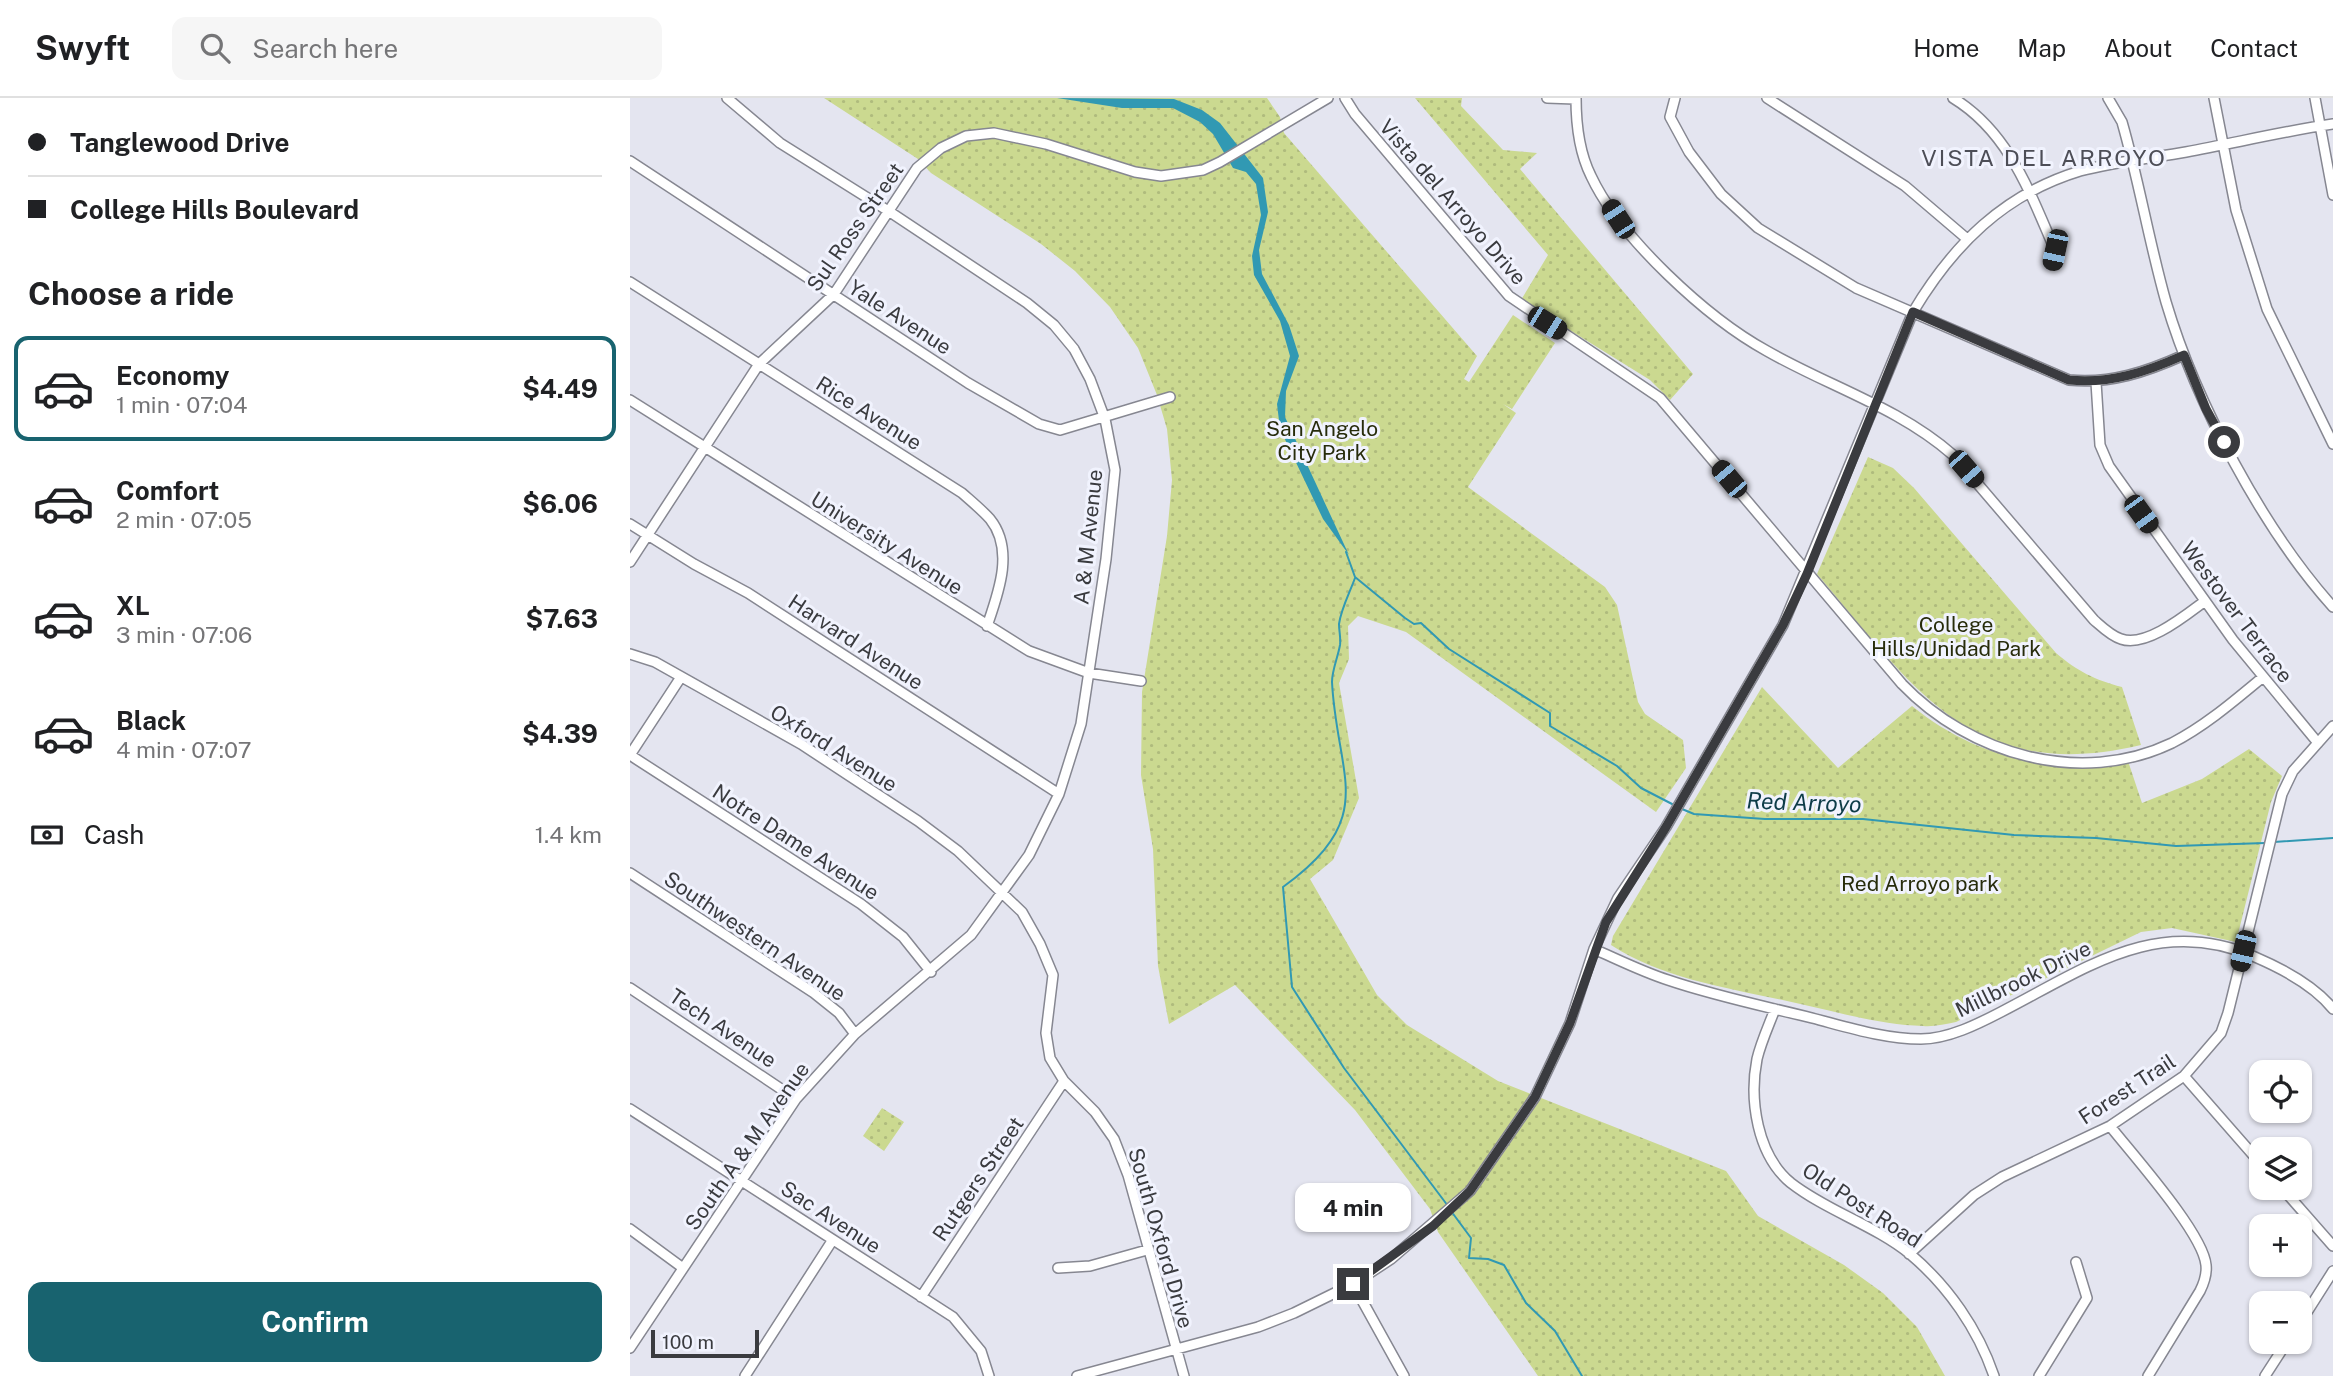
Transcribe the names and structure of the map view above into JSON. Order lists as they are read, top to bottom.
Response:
{
  "streets": {
    "street": [
      "Vista del Arroyo Drive",
      "Sul Ross Street",
      "Yale Avenue",
      "Rice Avenue",
      "A & M Avenue",
      "University Avenue",
      "Westover Terrace",
      "Harvard Avenue",
      "Oxford Avenue",
      "Notre Dame Avenue",
      "Southwestern Avenue",
      "Millbrook Drive",
      "Tech Avenue",
      "Forest Trail",
      "South A & M Avenue",
      "Rutgers Street",
      "Old Post Road",
      "Sac Avenue",
      "South Oxford Drive"
    ]
  },
  "crossings": [
    ["Vista del Arroyo Drive", "Westover Terrace"],
    ["Sul Ross Street", "Yale Avenue"],
    ["Sul Ross Street", "Rice Avenue"],
    ["Sul Ross Street", "A & M Avenue"],
    ["Sul Ross Street", "University Avenue"],
    ["Sul Ross Street", "Harvard Avenue"],
    ["Yale Avenue", "A & M Avenue"],
    ["Rice Avenue", "University Avenue"],
    ["A & M Avenue", "University Avenue"],
    ["A & M Avenue", "Harvard Avenue"],
    ["A & M Avenue", "Oxford Avenue"],
    ["A & M Avenue", "South A & M Avenue"],
    ["A & M Avenue", "South Oxford Drive"],
    ["Westover Terrace", "Forest Trail"],
    ["Oxford Avenue", "South A & M Avenue"],
    ["Oxford Avenue", "South Oxford Drive"],
    ["Notre Dame Avenue", "South A & M Avenue"],
    ["Southwestern Avenue", "South A & M Avenue"],
    ["Millbrook Drive", "Forest Trail"],
    ["Millbrook Drive", "Old Post Road"],
    ["Tech Avenue", "South A & M Avenue"],
    ["Forest Trail", "Old Post Road"],
    ["South A & M Avenue", "Sac Avenue"],
    ["South A & M Avenue", "South Oxford Drive"],
    ["Rutgers Street", "Sac Avenue"],
    ["Rutgers Street", "South Oxford Drive"]
  ],
  "districts": ["VISTA DEL ARROYO"],
  "water": ["Red Arroyo"],
  "parks": ["San Angelo City Park", "College Hills/Unidad Park", "Red Arroyo park"],
  "scale_bar": "100 m",
  "page": {
    "header": "Swyft",
    "search": "Search here",
    "nav": [
      "Home",
      "Map",
      "About",
      "Contact"
    ],
    "banner": ["Tanglewood Drive", "College Hills Boulevard"],
    "heading": "Choose a ride",
    "list": [
      {
        "name": "Economy",
        "note": "1 min · 07:04",
        "value": "$4.49"
      },
      {
        "name": "Comfort",
        "note": "2 min · 07:05",
        "value": "$6.06"
      },
      {
        "name": "XL",
        "note": "3 min · 07:06",
        "value": "$7.63"
      },
      {
        "name": "Black",
        "note": "4 min · 07:07",
        "value": "$4.39"
      }
    ],
    "pay": ["Cash", "1.4 km"],
    "map_buttons": ["+", "−"],
    "bubble": "4 min",
    "buttons": "Confirm",
    "scale": "100 m"
  }
}
